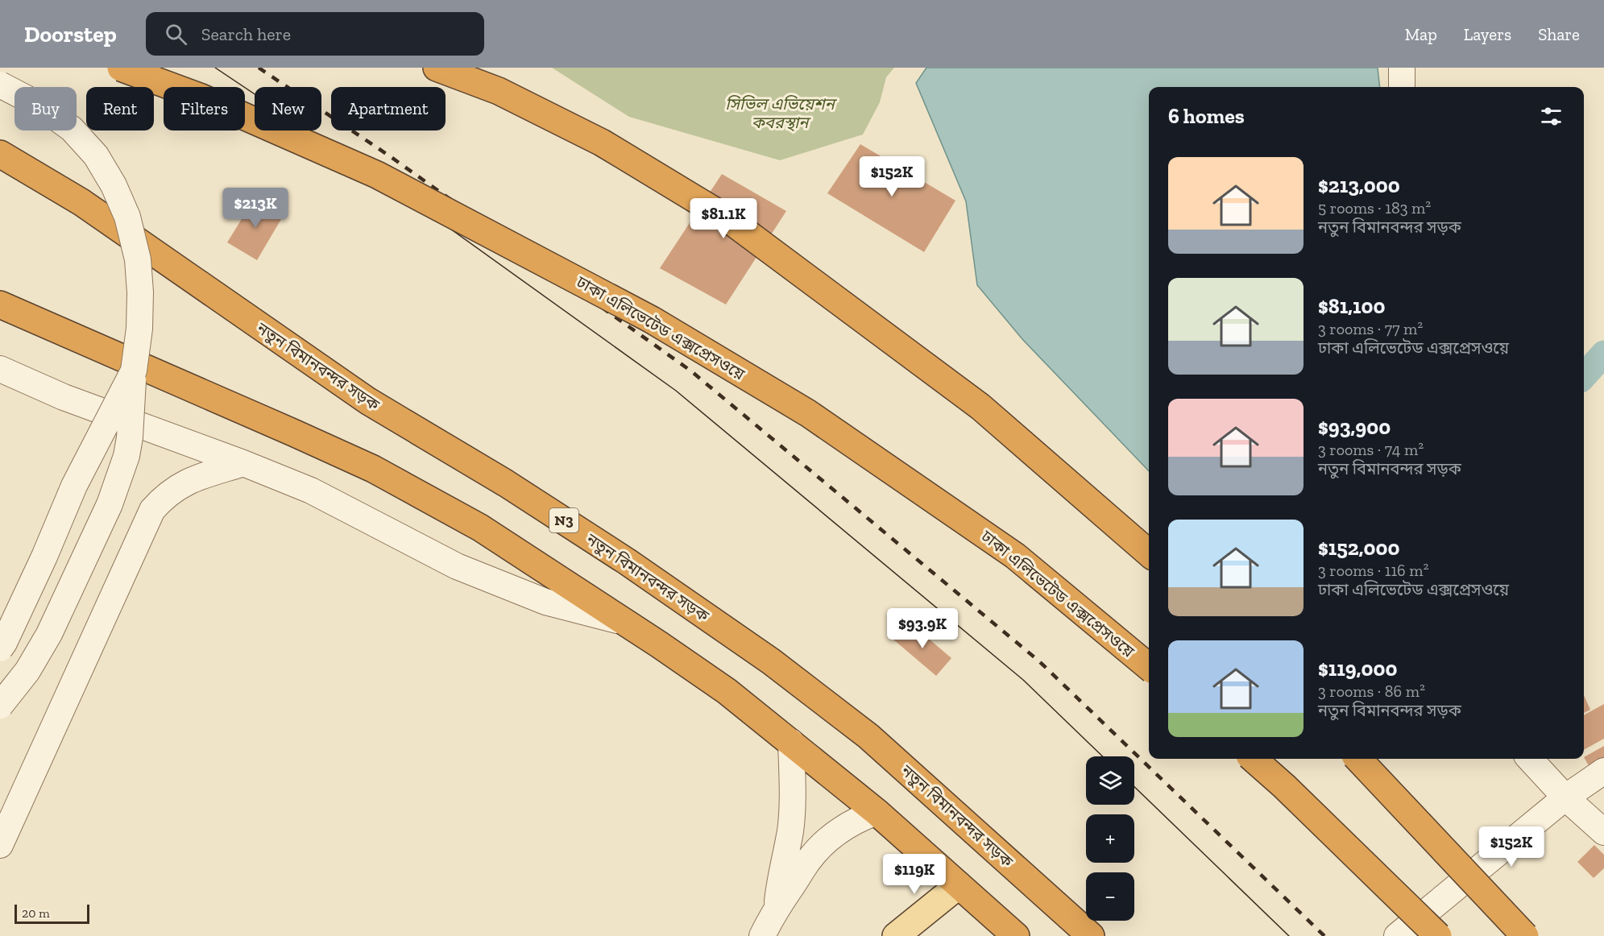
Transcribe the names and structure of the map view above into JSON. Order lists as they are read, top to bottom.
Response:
{
  "streets": {
    "highway": ["ঢাকা এলিভেটেড এক্সপ্রেসওয়ে", "নতুন বিমানবন্দর সড়ক", "N3"]
  },
  "parks": ["সিভিল এভিয়েশন কবরস্থান"],
  "scale_bar": "20 m",
  "page": {
    "header": "Doorstep",
    "search": "Search here",
    "nav": ["Map", "Layers", "Share"],
    "chip": [
      "Buy",
      "Rent",
      "Filters",
      "New",
      "Apartment"
    ],
    "heading": "6 homes",
    "list": [
      {
        "name": "$213,000",
        "note": "5 rooms · 183 m² · নতুন বিমানবন্দর সড়ক"
      },
      {
        "name": "$81,100",
        "note": "3 rooms · 77 m² · ঢাকা এলিভেটেড এক্সপ্রেসওয়ে"
      },
      {
        "name": "$93,900",
        "note": "3 rooms · 74 m² · নতুন বিমানবন্দর সড়ক"
      },
      {
        "name": "$152,000",
        "note": "3 rooms · 116 m² · ঢাকা এলিভেটেড এক্সপ্রেসওয়ে"
      },
      {
        "name": "$119,000",
        "note": "3 rooms · 86 m² · নতুন বিমানবন্দর সড়ক"
      }
    ],
    "price": [
      "$152K",
      "$213K",
      "$81.1K",
      "$93.9K",
      "$152K",
      "$119K"
    ],
    "map_buttons": ["+", "−"],
    "scale": "20 m"
  }
}
